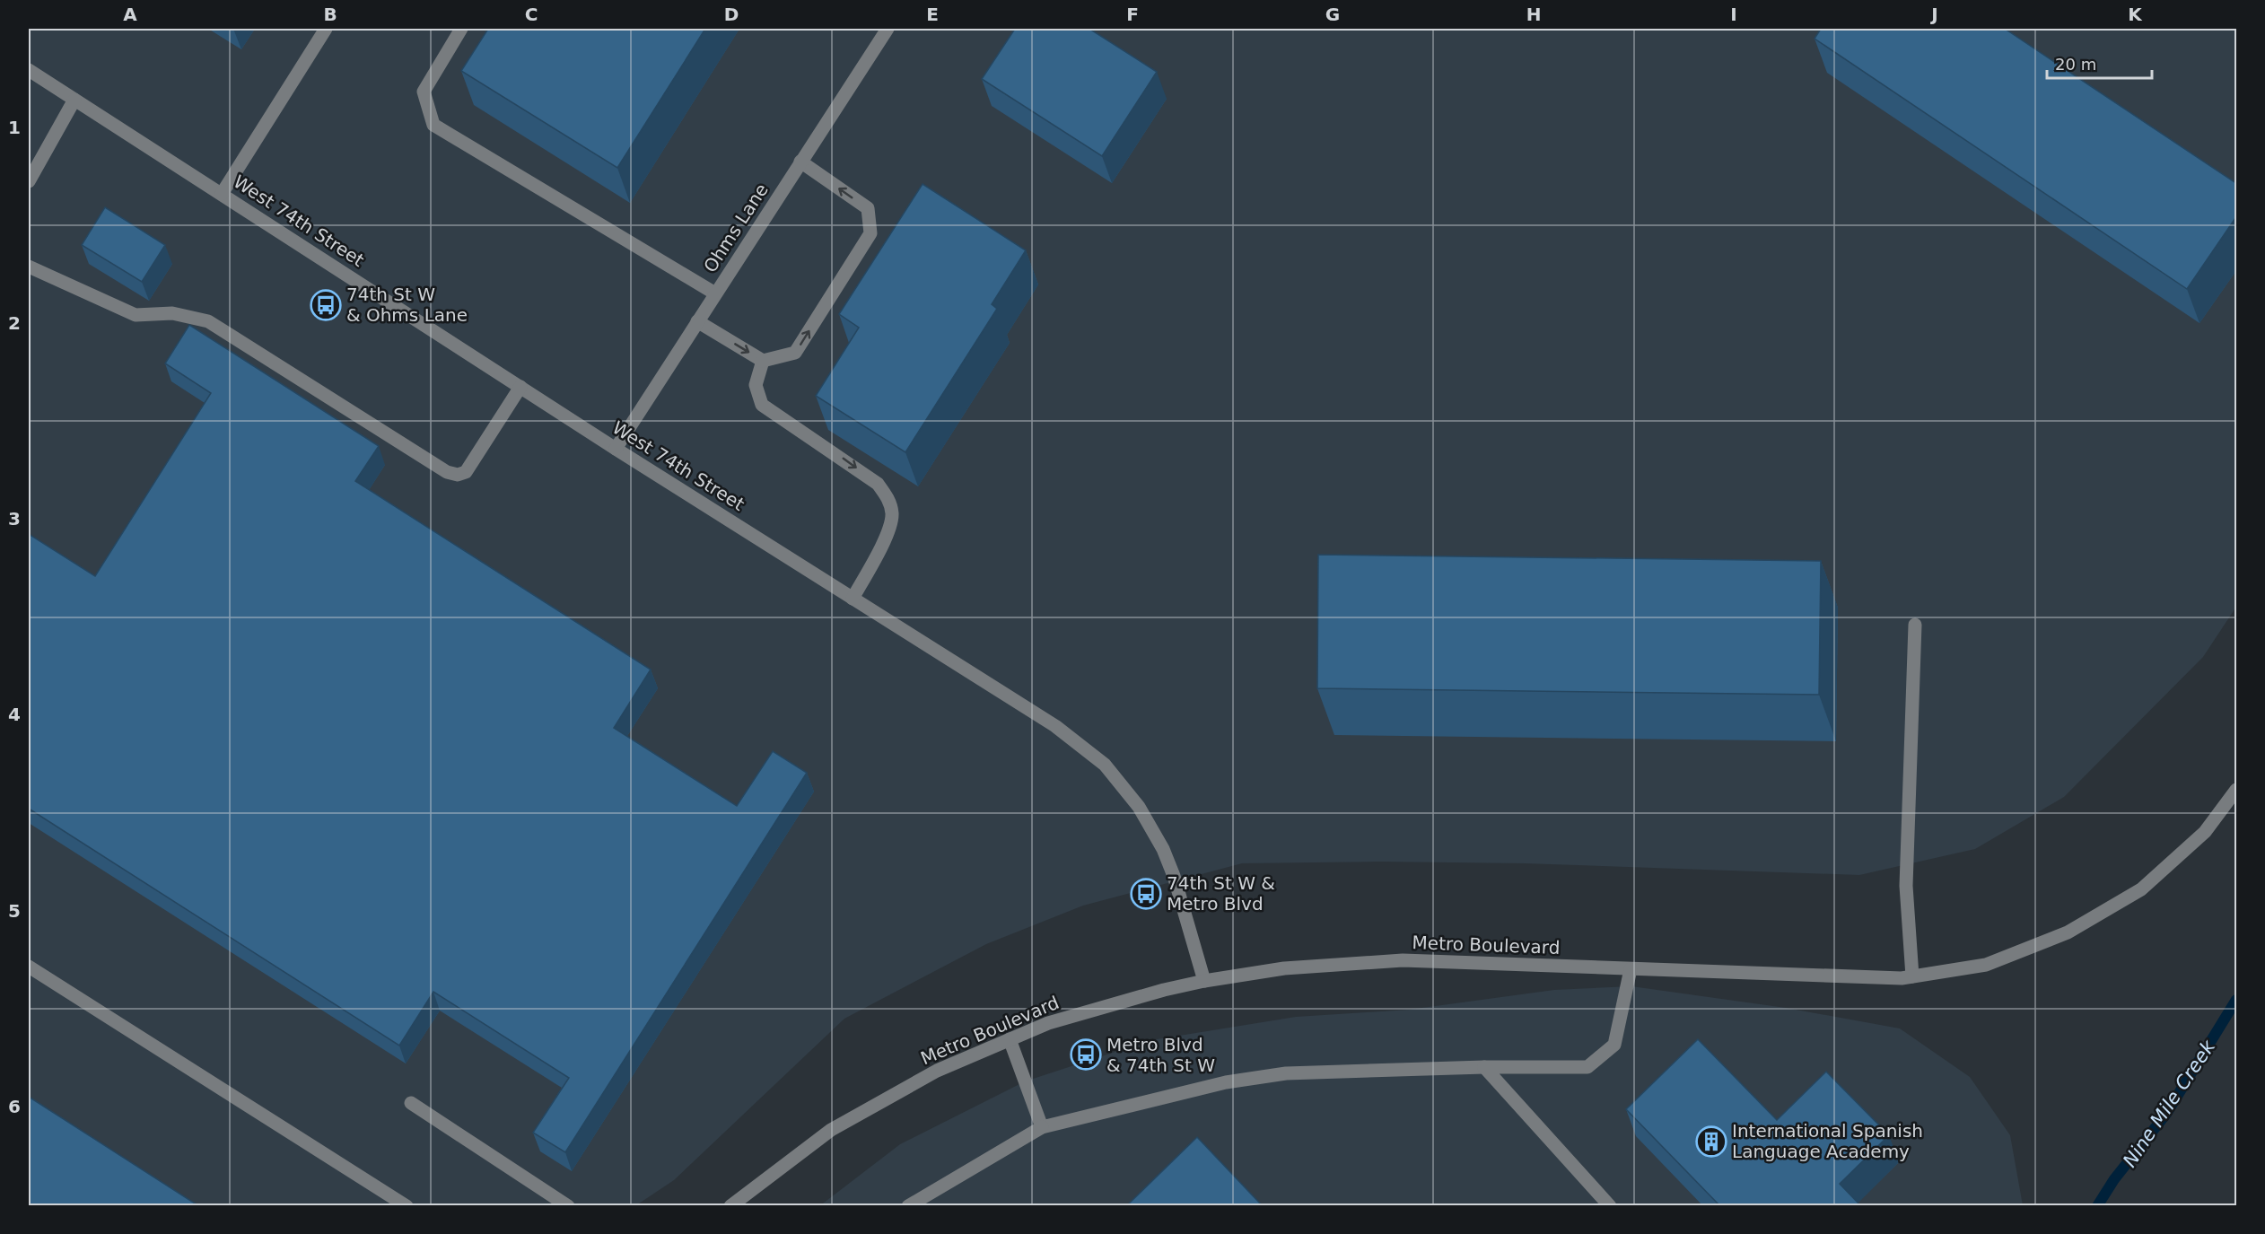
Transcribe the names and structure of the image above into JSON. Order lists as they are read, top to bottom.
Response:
{
  "streets": {
    "street": ["West 74th Street", "Ohms Lane", "Metro Boulevard"]
  },
  "crossings": [
    ["West 74th Street", "Ohms Lane"],
    ["West 74th Street", "Metro Boulevard"]
  ],
  "water": ["Nine Mile Creek"],
  "places": {
    "bus stop": ["74th St W & Ohms Lane", "74th St W & Metro Blvd", "Metro Blvd & 74th St W"],
    "building": ["International Spanish Language Academy"]
  },
  "scale_bar": "20 m",
  "grid": {
    "columns": [
      "A",
      "B",
      "C",
      "D",
      "E",
      "F",
      "G",
      "H",
      "I",
      "J",
      "K"
    ],
    "rows": [
      "1",
      "2",
      "3",
      "4",
      "5",
      "6"
    ]
  }
}
